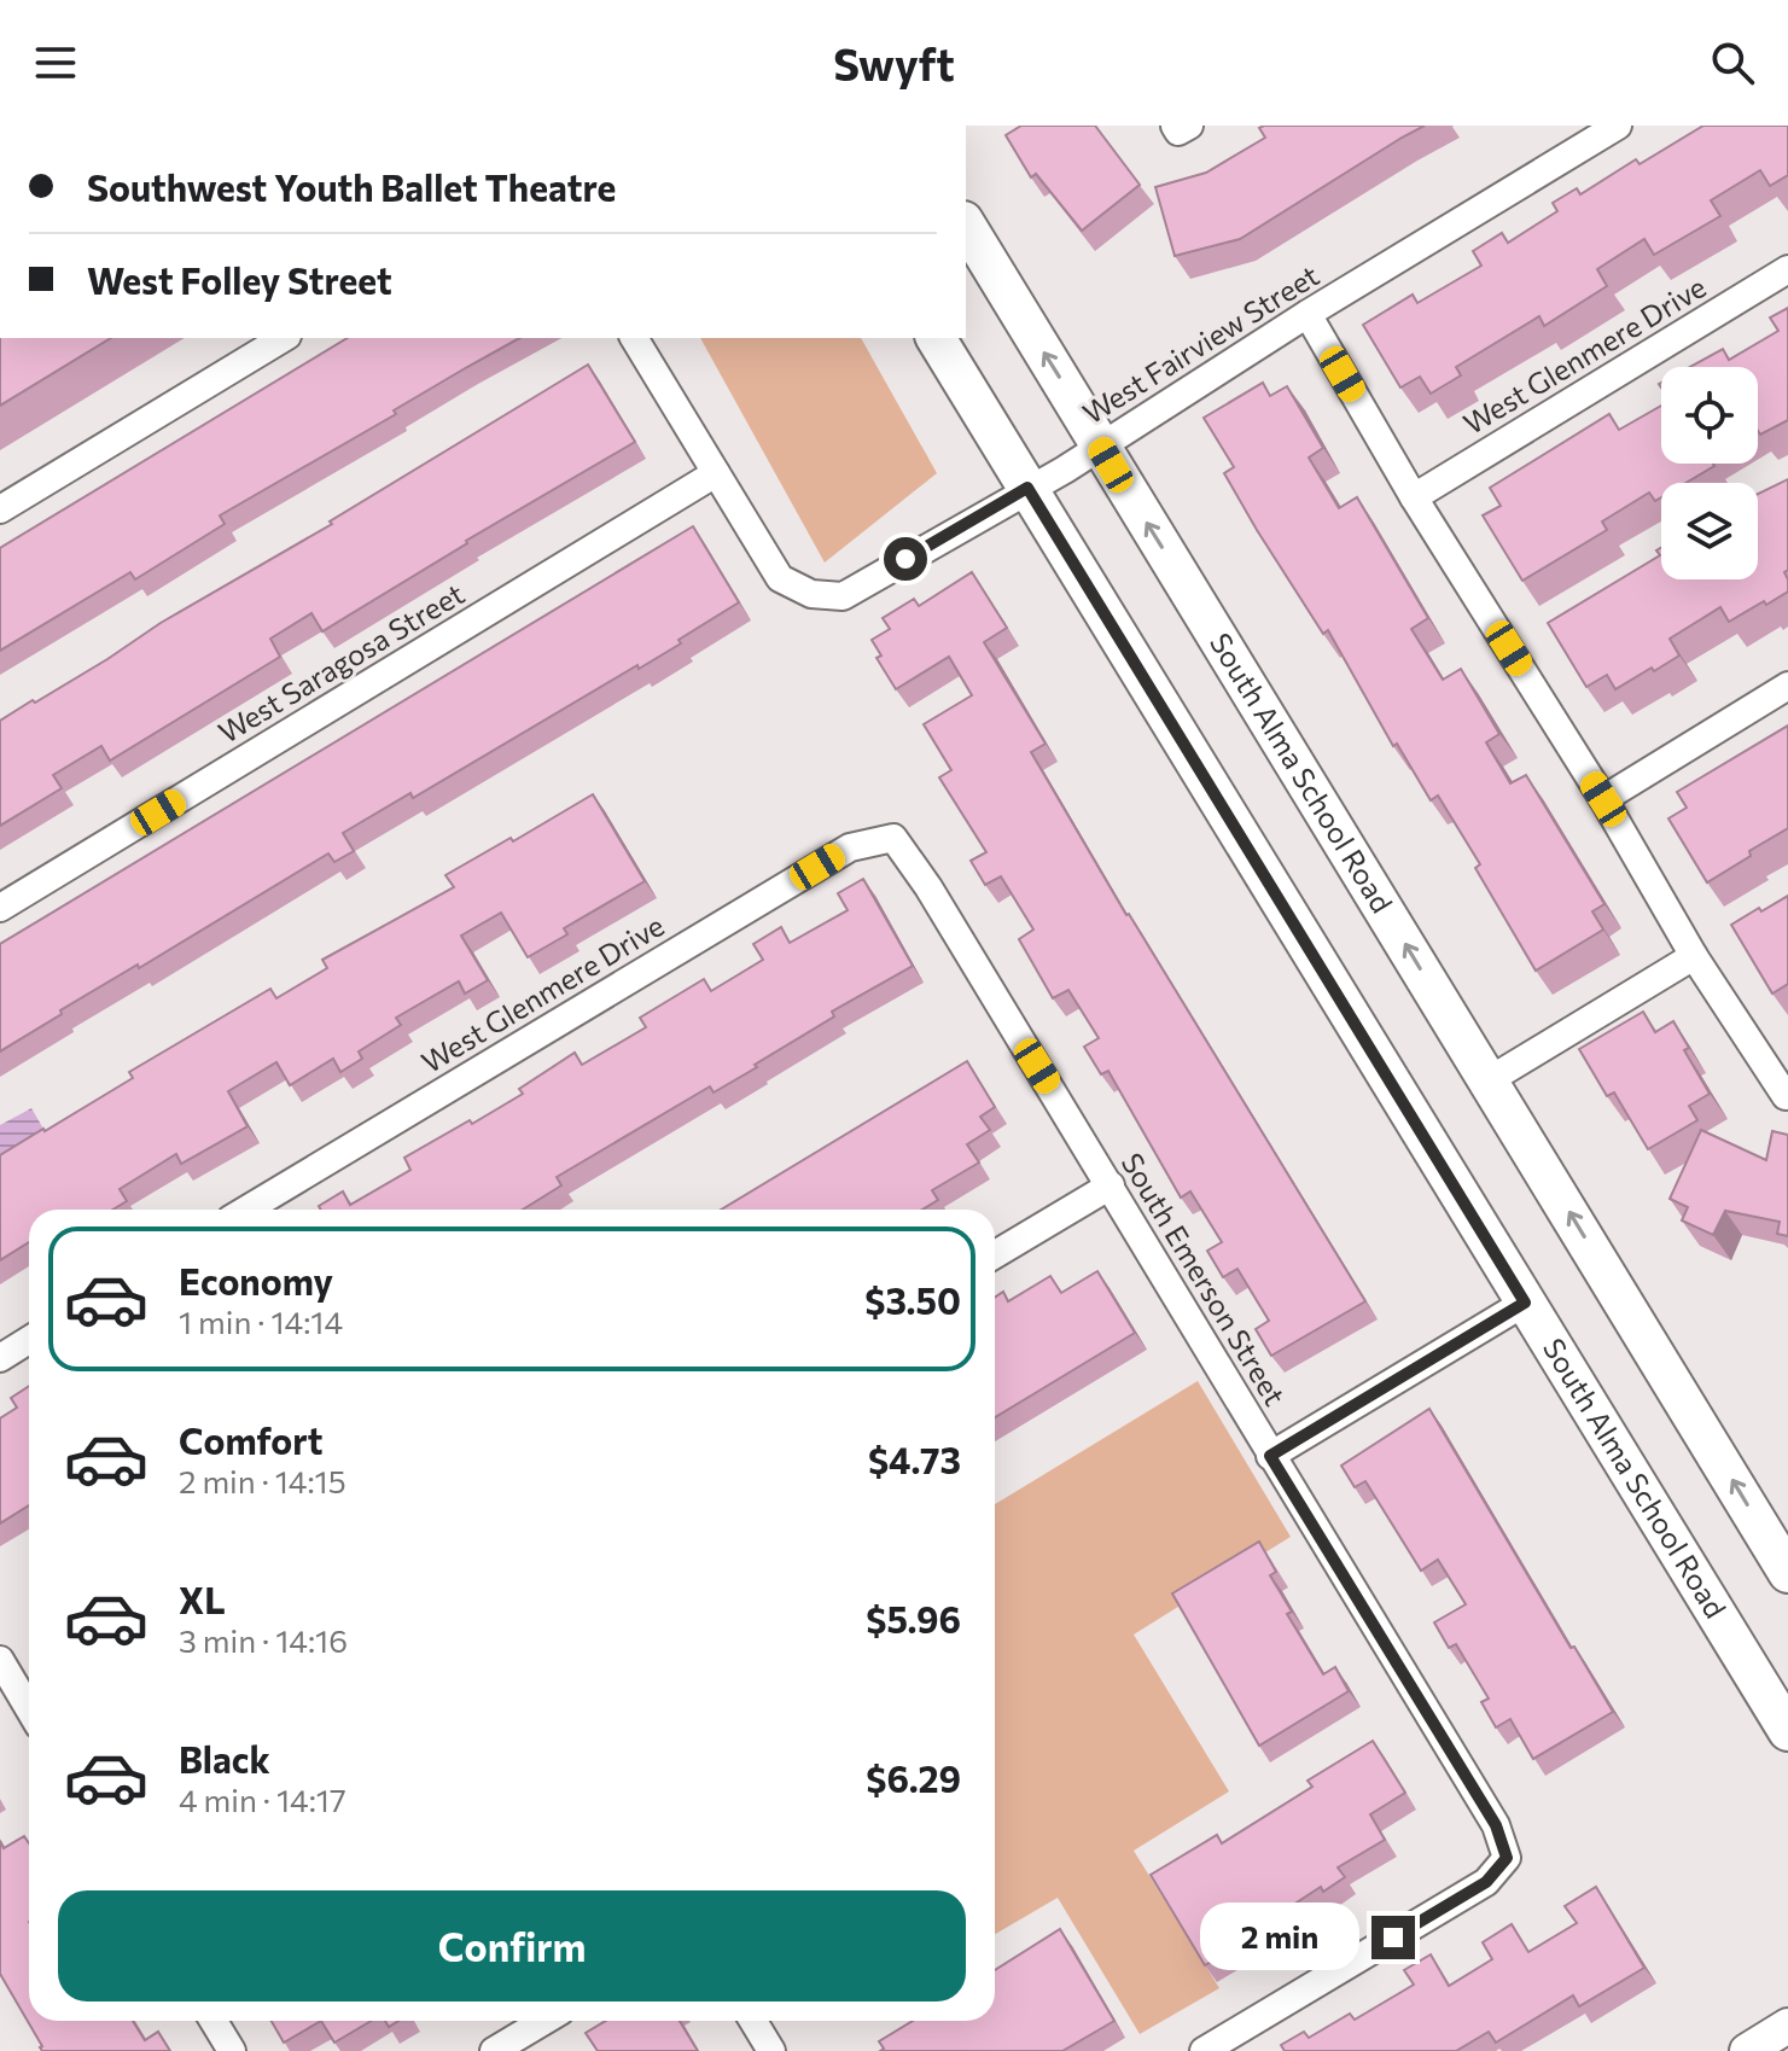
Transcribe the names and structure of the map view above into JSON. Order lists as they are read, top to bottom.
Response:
{
  "streets": {
    "main road": ["South Alma School Road"],
    "street": [
      "West Fairview Street",
      "West Glenmere Drive",
      "West Saragosa Street",
      "South Emerson Street"
    ]
  },
  "crossings": [
    ["West Fairview Street", "West Saragosa Street"],
    ["West Fairview Street", "South Alma School Road"],
    ["West Glenmere Drive", "South Emerson Street"]
  ],
  "page": {
    "header": "Swyft",
    "banner": ["Southwest Youth Ballet Theatre", "West Folley Street"],
    "list": [
      {
        "name": "Economy",
        "note": "1 min · 14:14",
        "value": "$3.50"
      },
      {
        "name": "Comfort",
        "note": "2 min · 14:15",
        "value": "$4.73"
      },
      {
        "name": "XL",
        "note": "3 min · 14:16",
        "value": "$5.96"
      },
      {
        "name": "Black",
        "note": "4 min · 14:17",
        "value": "$6.29"
      }
    ],
    "buttons": "Confirm",
    "bubble": "2 min"
  }
}
